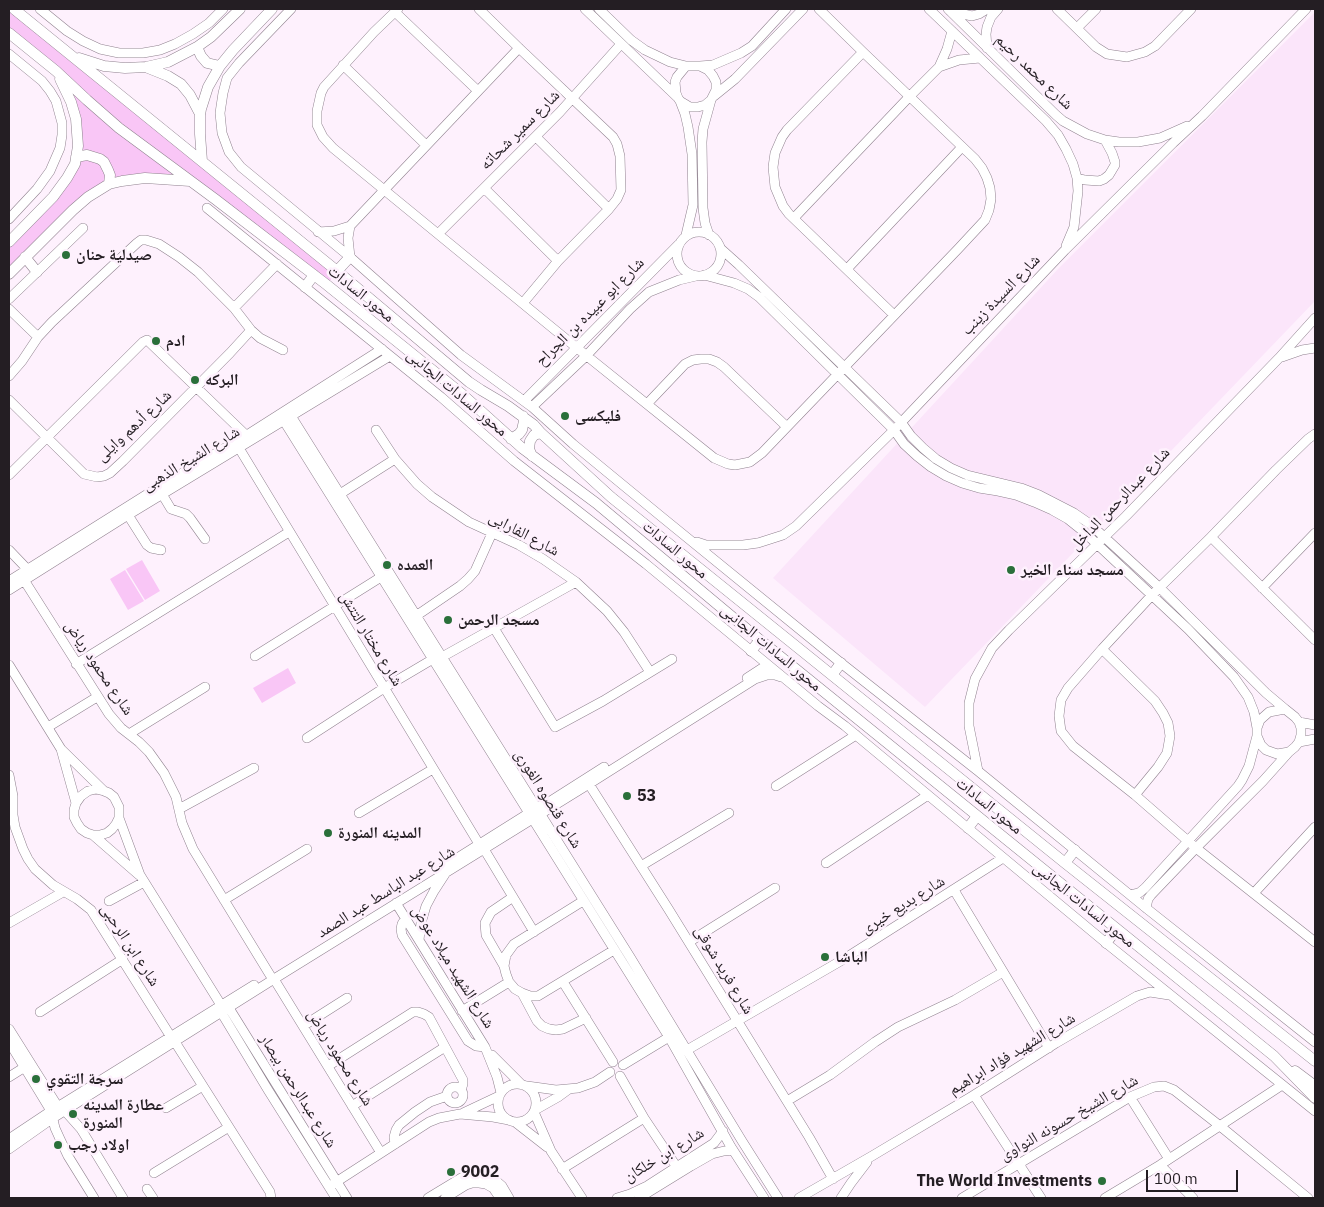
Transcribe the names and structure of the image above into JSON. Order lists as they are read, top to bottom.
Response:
{
  "streets": {
    "main road": ["محور السادات"],
    "street": [
      "شارع محمد رحيم",
      "شارع سمير شحاته",
      "شارع السيدة زينب",
      "شارع ابو عبيده بن الجراح",
      "محور السادات الجانبى",
      "شارع أدهم وايلى",
      "شارع الشيخ الذهبى",
      "شارع عبدالرحمن الداخل",
      "شارع الفارابى",
      "شارع مختار التتش",
      "شارع محمود رياض",
      "شارع قنصوه الغورى",
      "شارع عبد الباسط عبد الصمد",
      "شارع بديع خيرى",
      "شارع ابن الرحبى",
      "شارع الشهيد ميلاد عوض",
      "شارع فريد شوقى",
      "شارع الشهيد فؤاد ابراهيم",
      "شارع عبدالرحمن بيصار",
      "شارع الشيخ حسونه النواوى",
      "شارع ابن خلكان"
    ]
  },
  "crossings": [
    ["شارع محمد رحيم", "شارع السيدة زينب"],
    ["شارع السيدة زينب", "محور السادات الجانبى"],
    ["شارع ابو عبيده بن الجراح", "محور السادات الجانبى"],
    ["محور السادات الجانبى", "شارع الشيخ الذهبى"],
    ["محور السادات الجانبى", "شارع عبدالرحمن الداخل"],
    ["محور السادات الجانبى", "شارع عبد الباسط عبد الصمد"],
    ["محور السادات الجانبى", "شارع بديع خيرى"],
    ["محور السادات الجانبى", "شارع الشهيد فؤاد ابراهيم"],
    ["شارع الشيخ الذهبى", "شارع مختار التتش"],
    ["شارع الشيخ الذهبى", "شارع محمود رياض"],
    ["شارع الشيخ الذهبى", "شارع قنصوه الغورى"],
    ["شارع مختار التتش", "شارع عبد الباسط عبد الصمد"],
    ["شارع محمود رياض", "شارع عبد الباسط عبد الصمد"],
    ["شارع قنصوه الغورى", "شارع عبد الباسط عبد الصمد"],
    ["شارع قنصوه الغورى", "شارع بديع خيرى"],
    ["شارع قنصوه الغورى", "شارع ابن خلكان"],
    ["شارع عبد الباسط عبد الصمد", "شارع ابن الرحبى"],
    ["شارع عبد الباسط عبد الصمد", "شارع الشهيد ميلاد عوض"],
    ["شارع عبد الباسط عبد الصمد", "شارع فريد شوقى"],
    ["شارع عبد الباسط عبد الصمد", "شارع عبدالرحمن بيصار"],
    ["شارع بديع خيرى", "شارع فريد شوقى"],
    ["شارع فريد شوقى", "شارع الشهيد فؤاد ابراهيم"]
  ],
  "places": [
    "صيدلية حنان",
    "ادم",
    "البركه",
    "فليكسى",
    "العمده",
    "مسجد سناء الخير",
    "مسجد الرحمن",
    "53",
    "المدينه المنورة",
    "الباشا",
    "سرجة التقوي",
    "عطارة المدينه المنورة",
    "اولاد رجب",
    "9002",
    "The World Investments"
  ],
  "scale_bar": "100 m"
}
